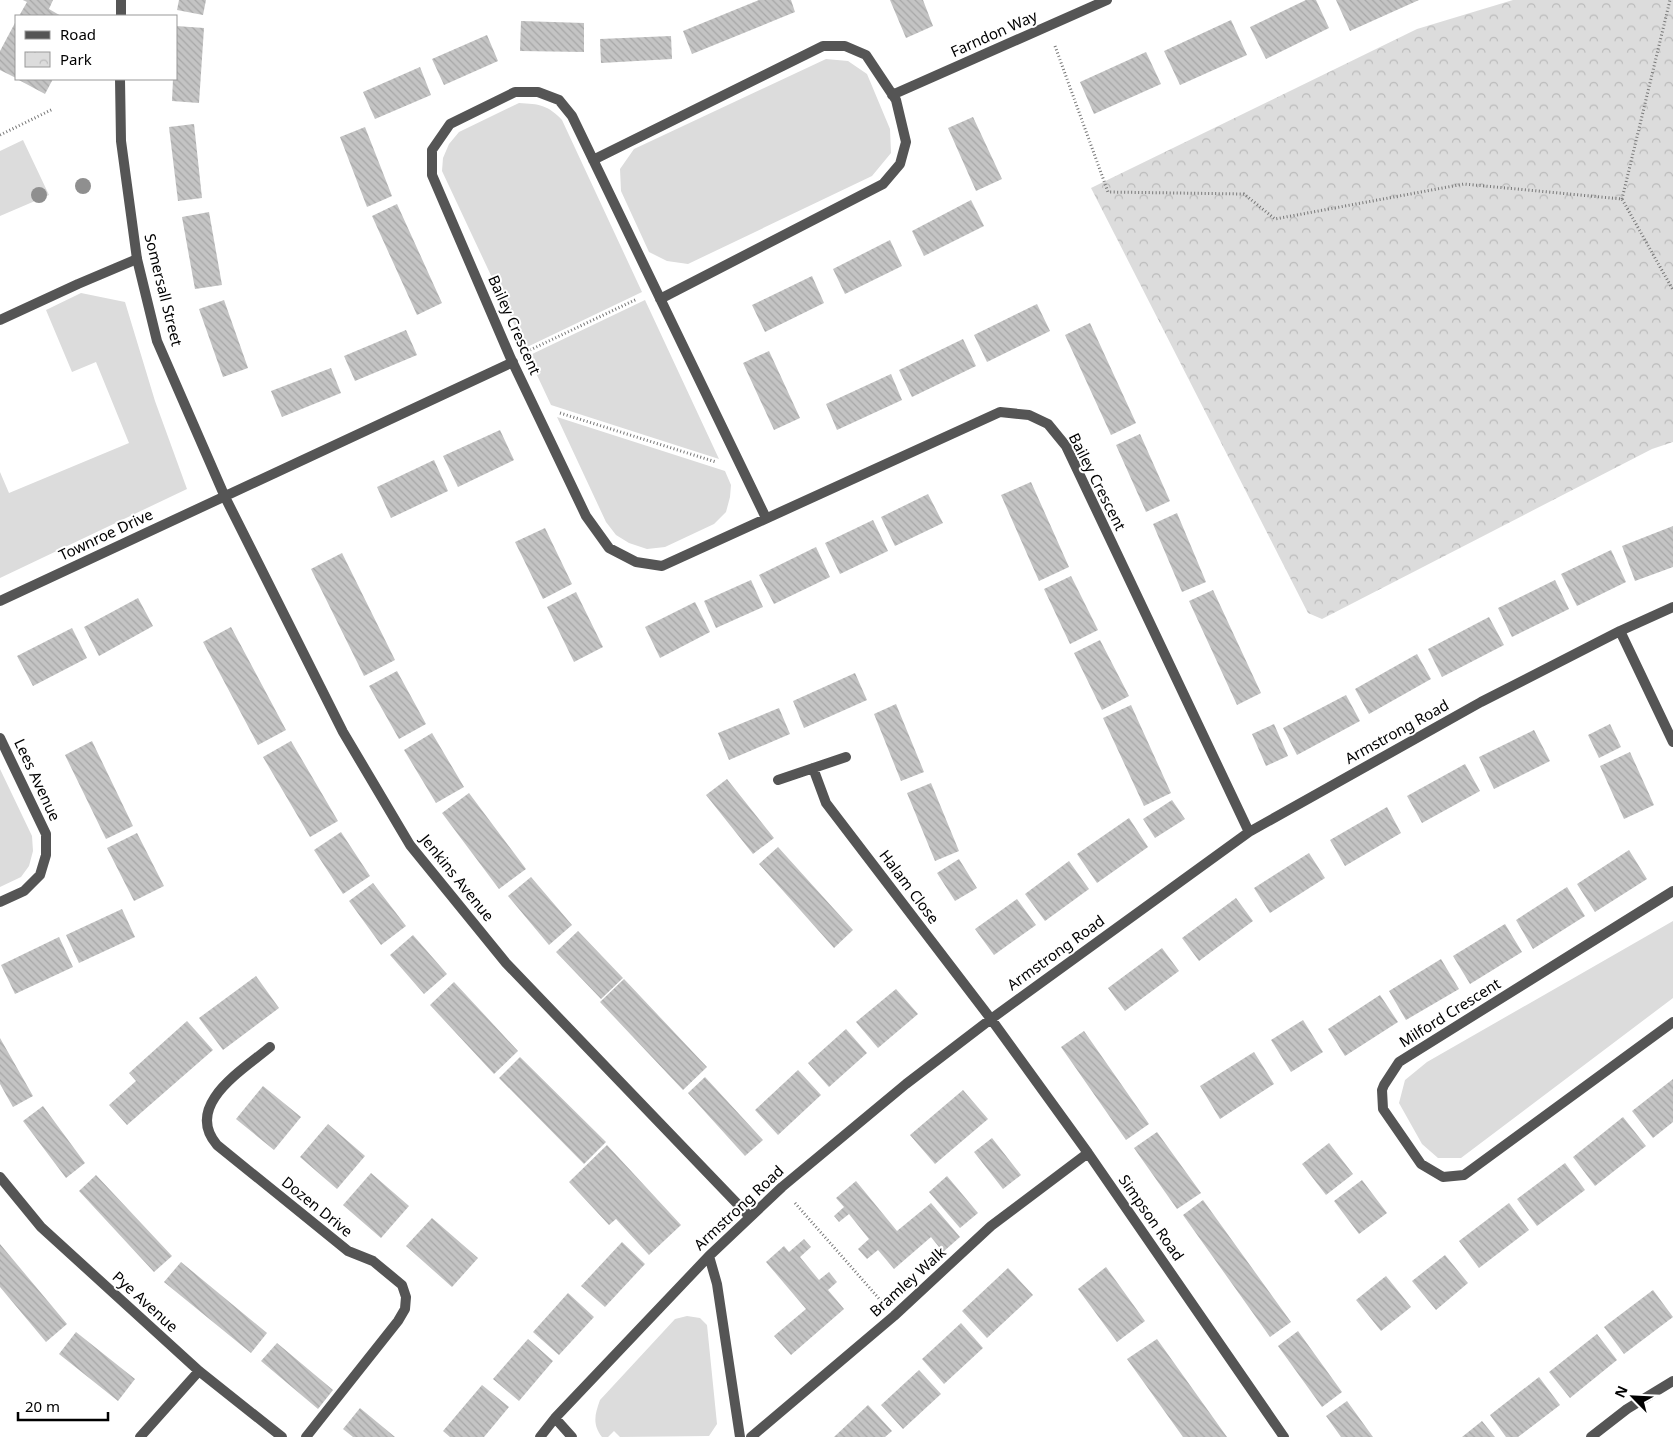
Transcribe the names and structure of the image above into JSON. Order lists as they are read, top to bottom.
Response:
{
  "streets": {
    "street": [
      "Farndon Way",
      "Somersall Street",
      "Bailey Crescent",
      "Townroe Drive",
      "Armstrong Road",
      "Lees Avenue",
      "Jenkins Avenue",
      "Halam Close",
      "Milford Crescent",
      "Dozen Drive",
      "Simpson Road",
      "Bramley Walk",
      "Pye Avenue"
    ]
  },
  "crossings": [
    ["Somersall Street", "Townroe Drive"],
    ["Somersall Street", "Jenkins Avenue"],
    ["Bailey Crescent", "Townroe Drive"],
    ["Bailey Crescent", "Armstrong Road"],
    ["Townroe Drive", "Jenkins Avenue"],
    ["Armstrong Road", "Jenkins Avenue"],
    ["Armstrong Road", "Halam Close"],
    ["Armstrong Road", "Simpson Road"],
    ["Halam Close", "Simpson Road"],
    ["Simpson Road", "Bramley Walk"]
  ],
  "legend": ["Road", "Park"],
  "scale_bar": "20 m",
  "north": "top left"
}
